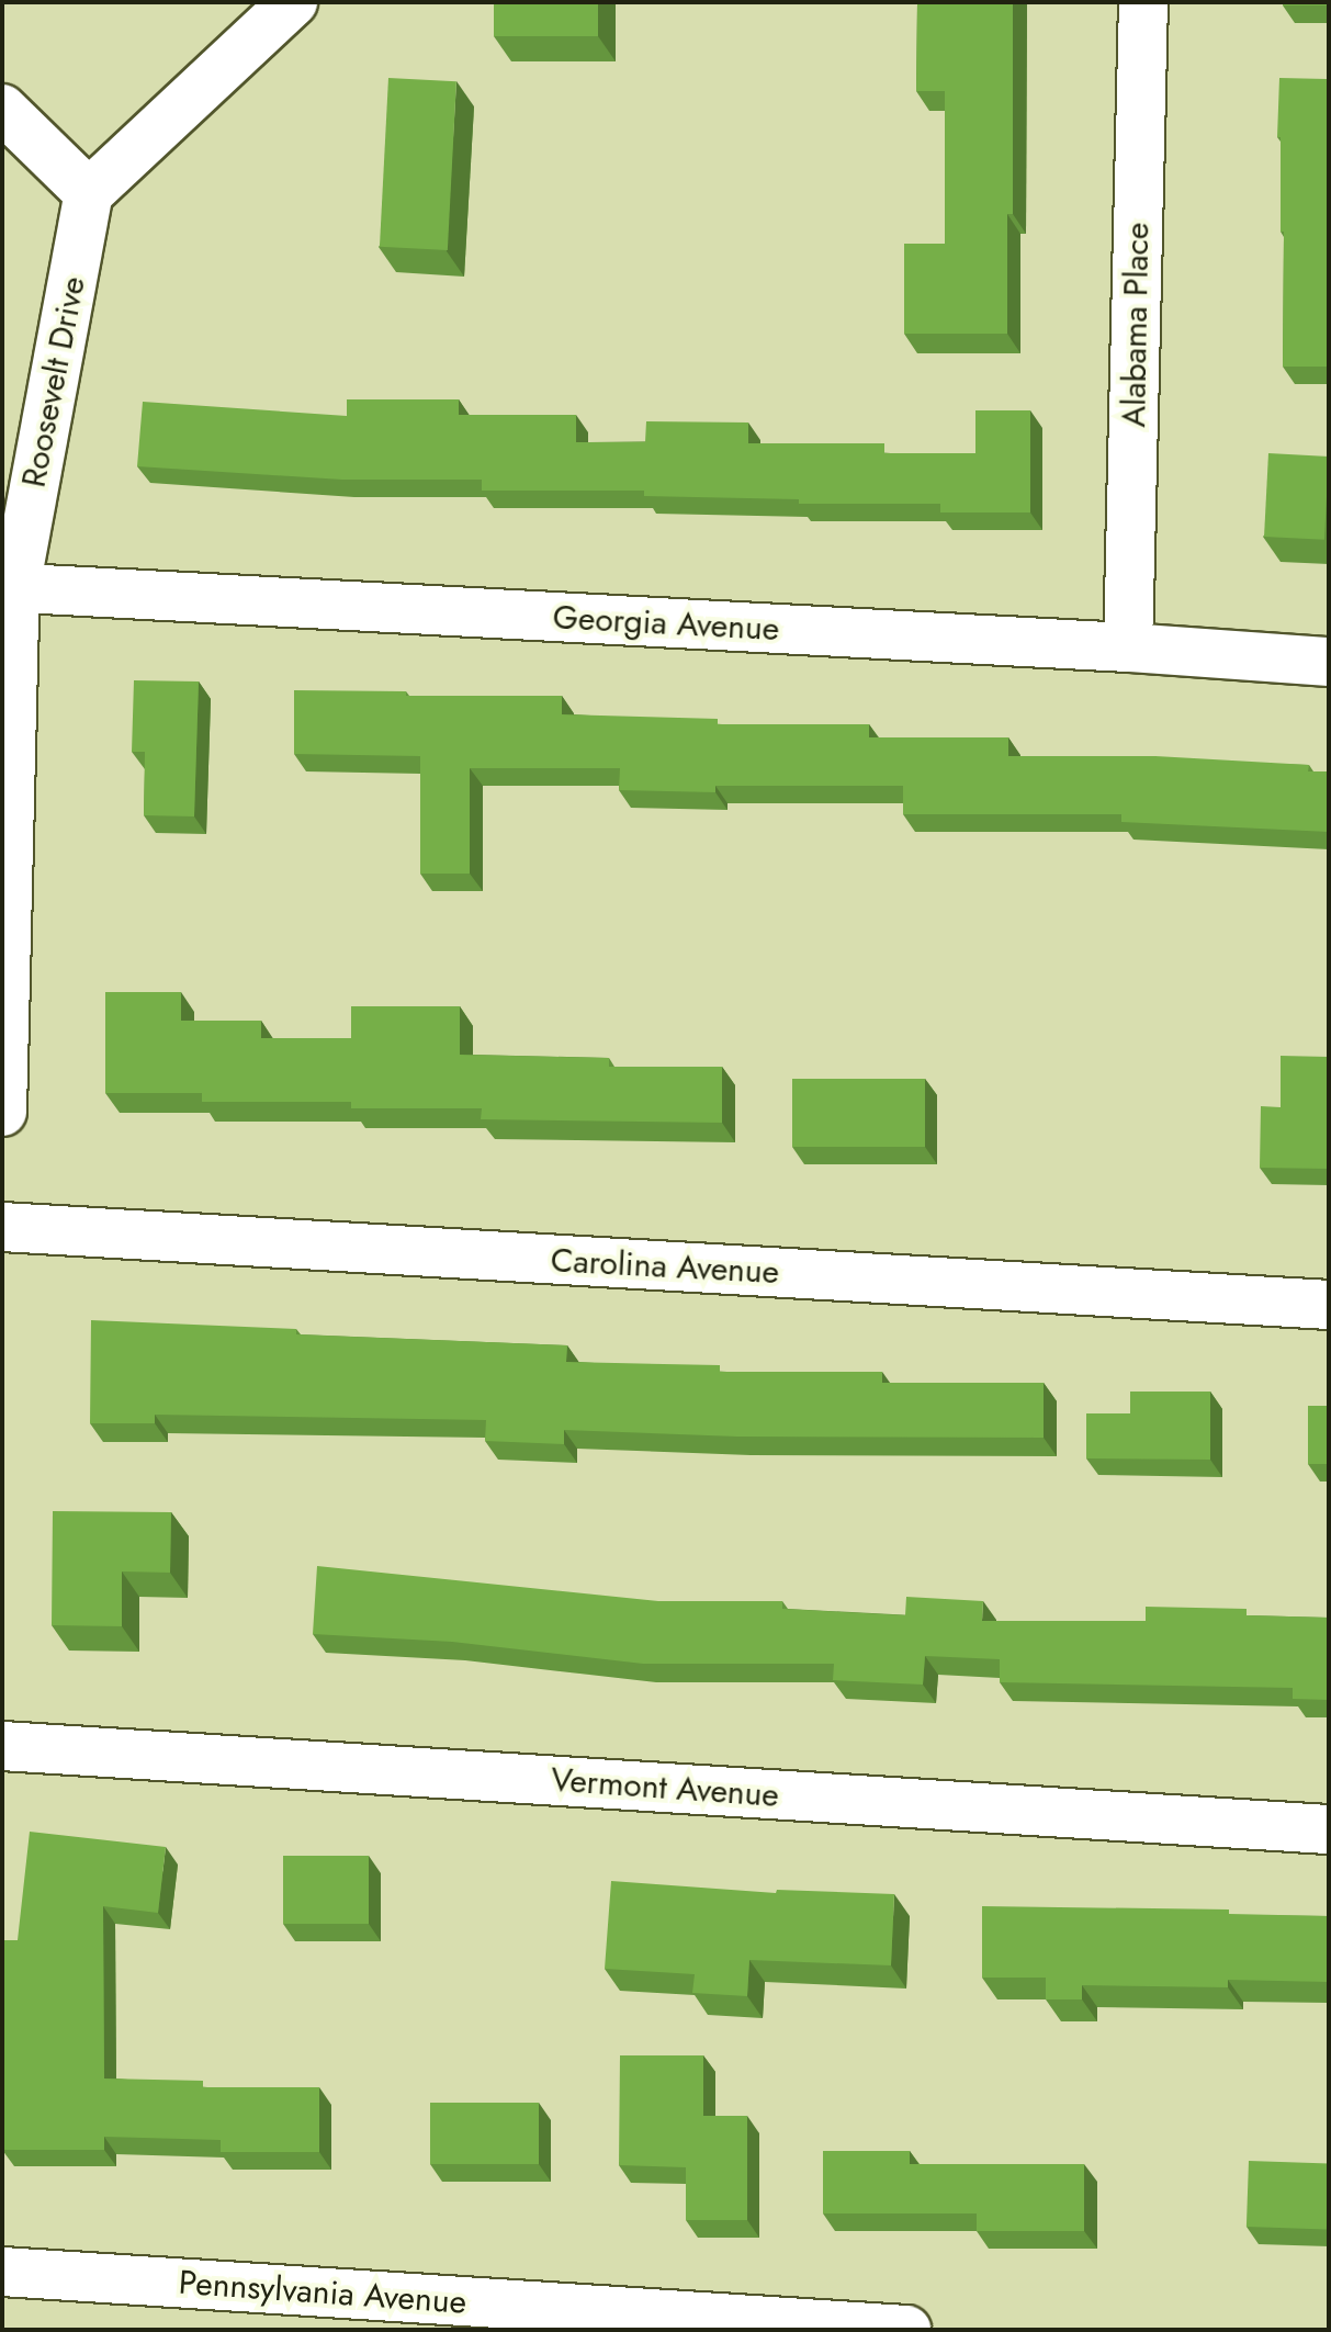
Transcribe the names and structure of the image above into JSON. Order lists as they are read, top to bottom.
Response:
{
  "streets": {
    "street": [
      "Alabama Place",
      "Roosevelt Drive",
      "Georgia Avenue",
      "Carolina Avenue",
      "Vermont Avenue",
      "Pennsylvania Avenue"
    ]
  },
  "crossings": [
    ["Alabama Place", "Georgia Avenue"],
    ["Roosevelt Drive", "Georgia Avenue"]
  ]
}
